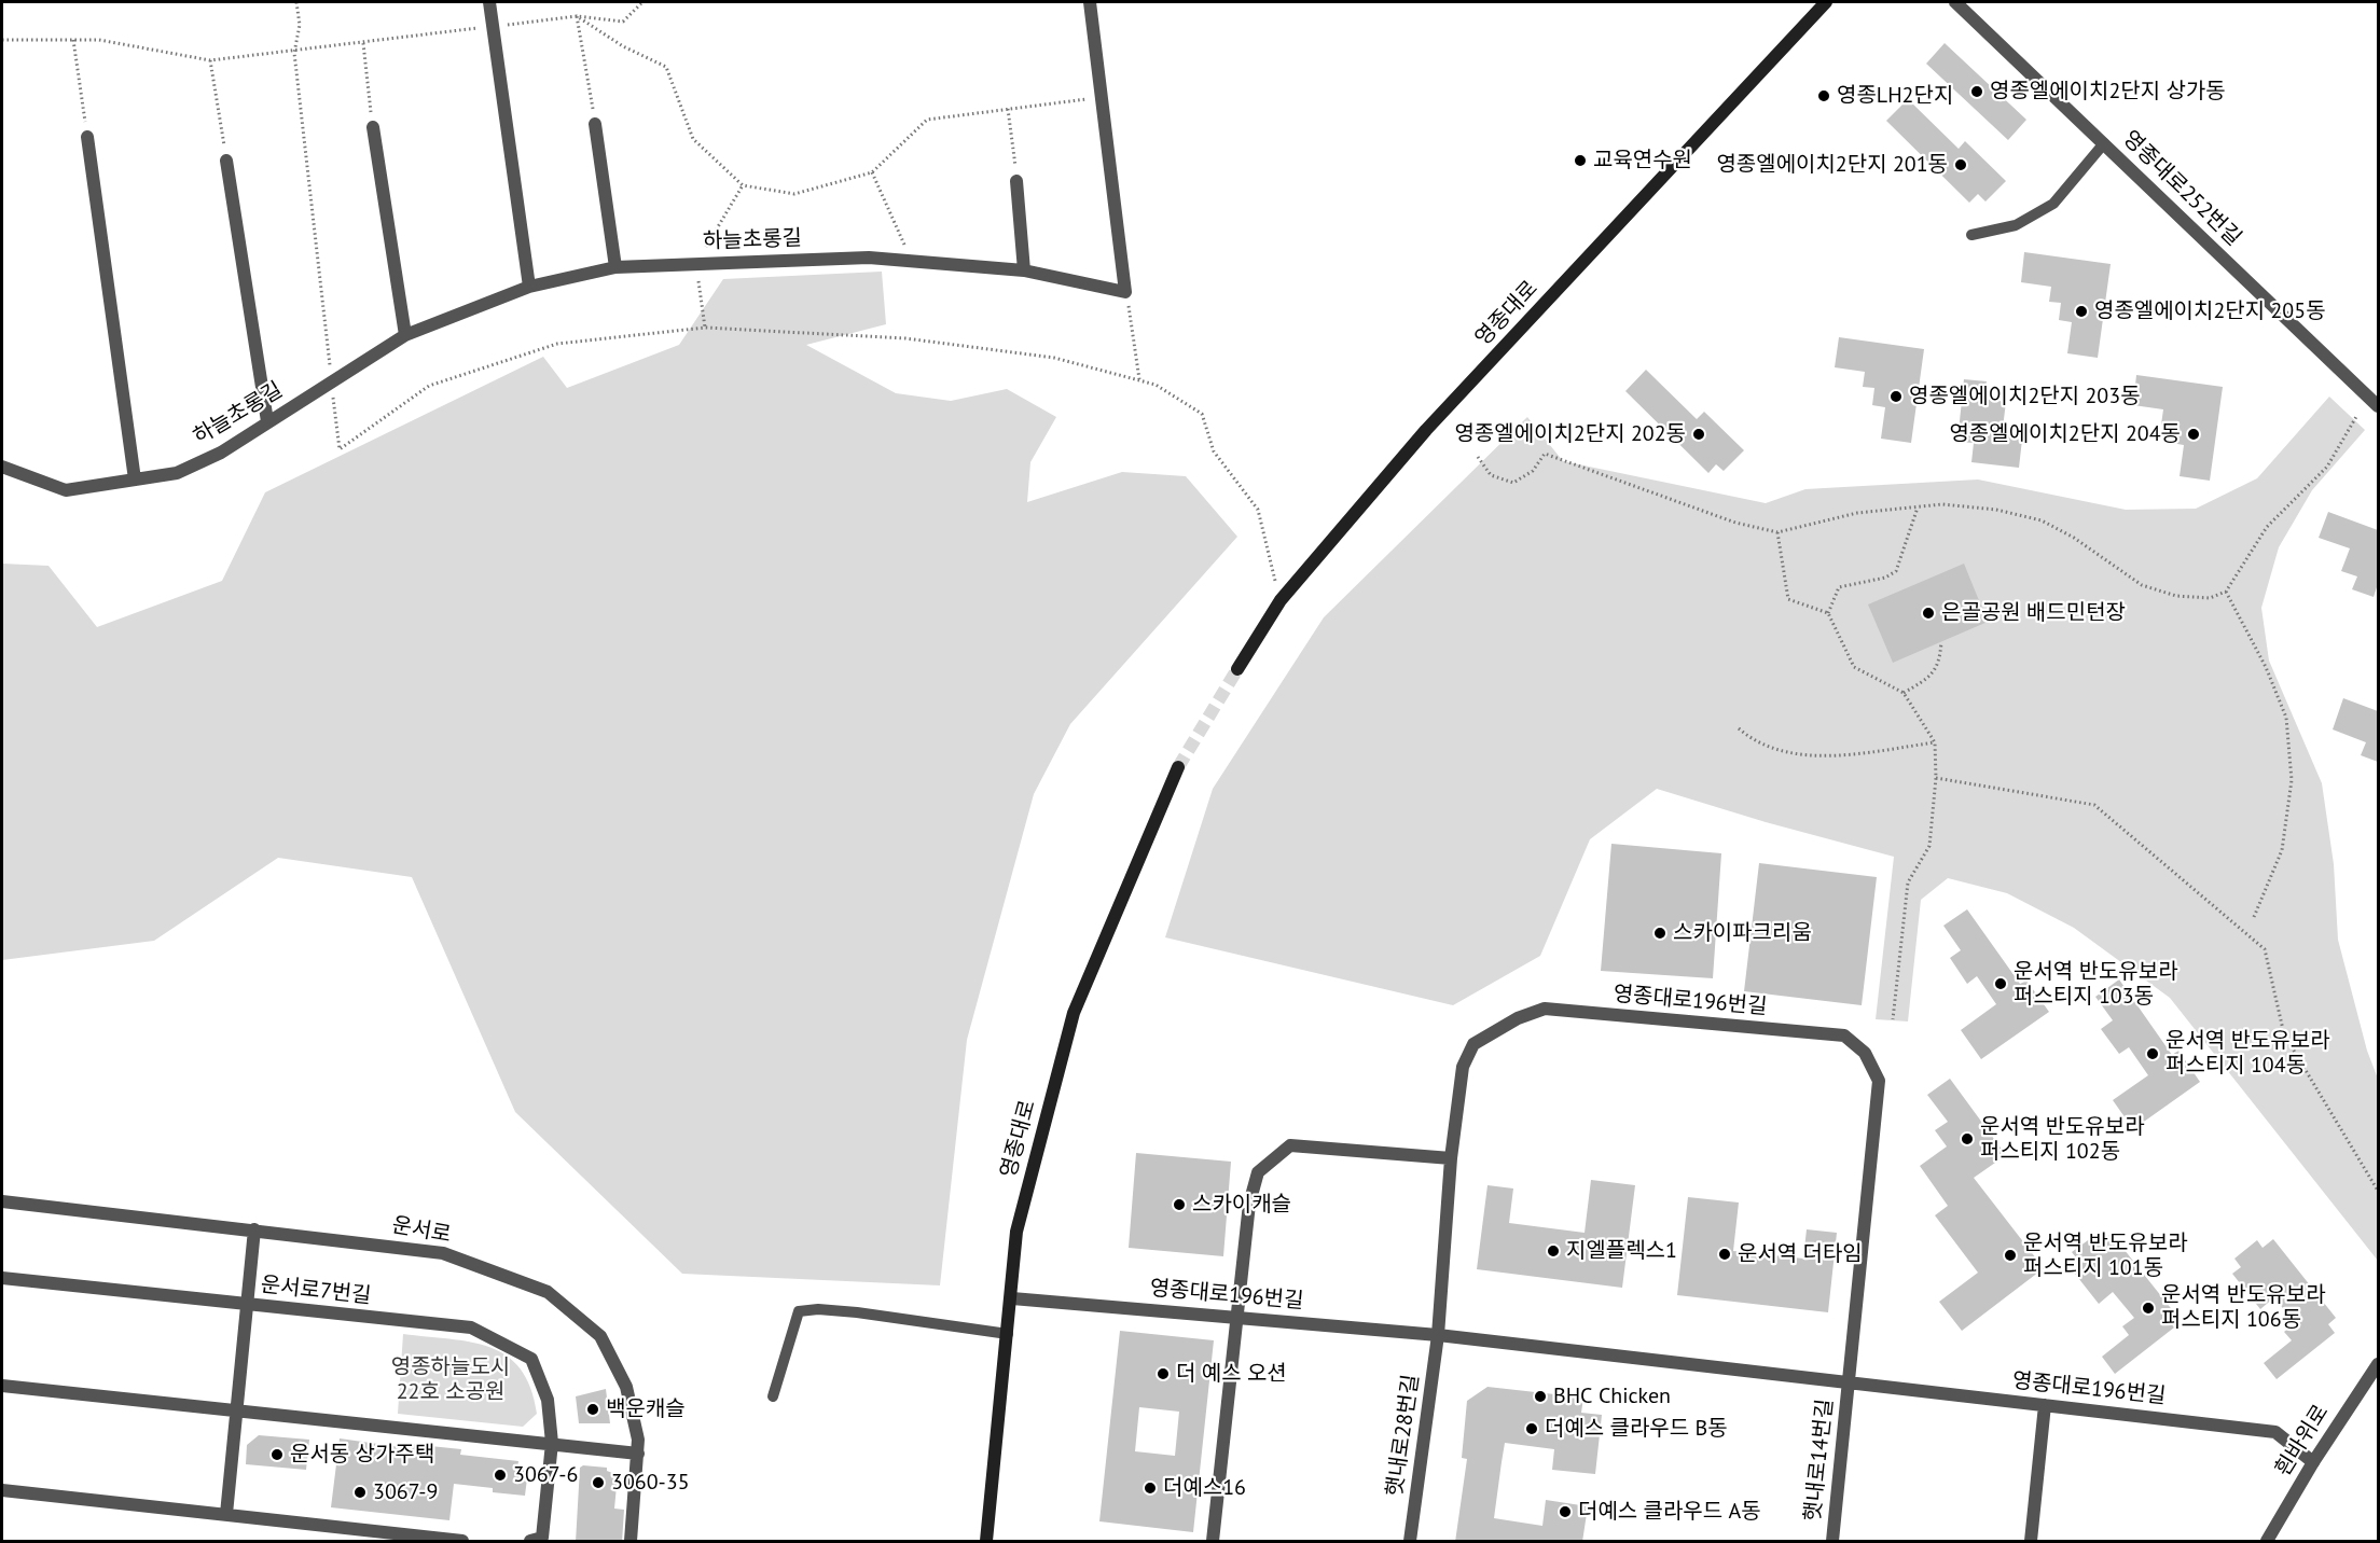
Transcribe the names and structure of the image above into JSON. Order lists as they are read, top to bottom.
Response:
{
  "streets": {
    "main road": ["영종대로"],
    "street": [
      "영종대로252번길",
      "하늘초롱길",
      "영종대로196번길",
      "운서로",
      "운서로7번길",
      "햇내로28번길",
      "흰바위로",
      "햇내로14번길"
    ]
  },
  "crossings": [
    ["영종대로", "영종대로196번길"],
    ["영종대로196번길", "햇내로28번길"],
    ["영종대로196번길", "흰바위로"],
    ["영종대로196번길", "햇내로14번길"]
  ],
  "parks": ["영종하늘도시 22호 소공원"],
  "places": [
    "영종엘에이치2단지 상가동",
    "영종LH2단지",
    "교육연수원",
    "영종엘에이치2단지 201동",
    "영종엘에이치2단지 205동",
    "영종엘에이치2단지 203동",
    "영종엘에이치2단지 202동",
    "영종엘에이치2단지 204동",
    "은골공원 배드민턴장",
    "스카이파크리움",
    "운서역 반도유보라 퍼스티지 103동",
    "운서역 반도유보라 퍼스티지 104동",
    "운서역 반도유보라 퍼스티지 102동",
    "스카이캐슬",
    "지엘플렉스1",
    "운서역 더타임",
    "운서역 반도유보라 퍼스티지 101동",
    "운서역 반도유보라 퍼스티지 106동",
    "더 예스 오션",
    "BHC Chicken",
    "백운캐슬",
    "더예스 클라우드 B동",
    "운서동 상가주택",
    "3067-6",
    "3060-35",
    "더예스16",
    "3067-9",
    "더예스 클라우드 A동"
  ]
}
